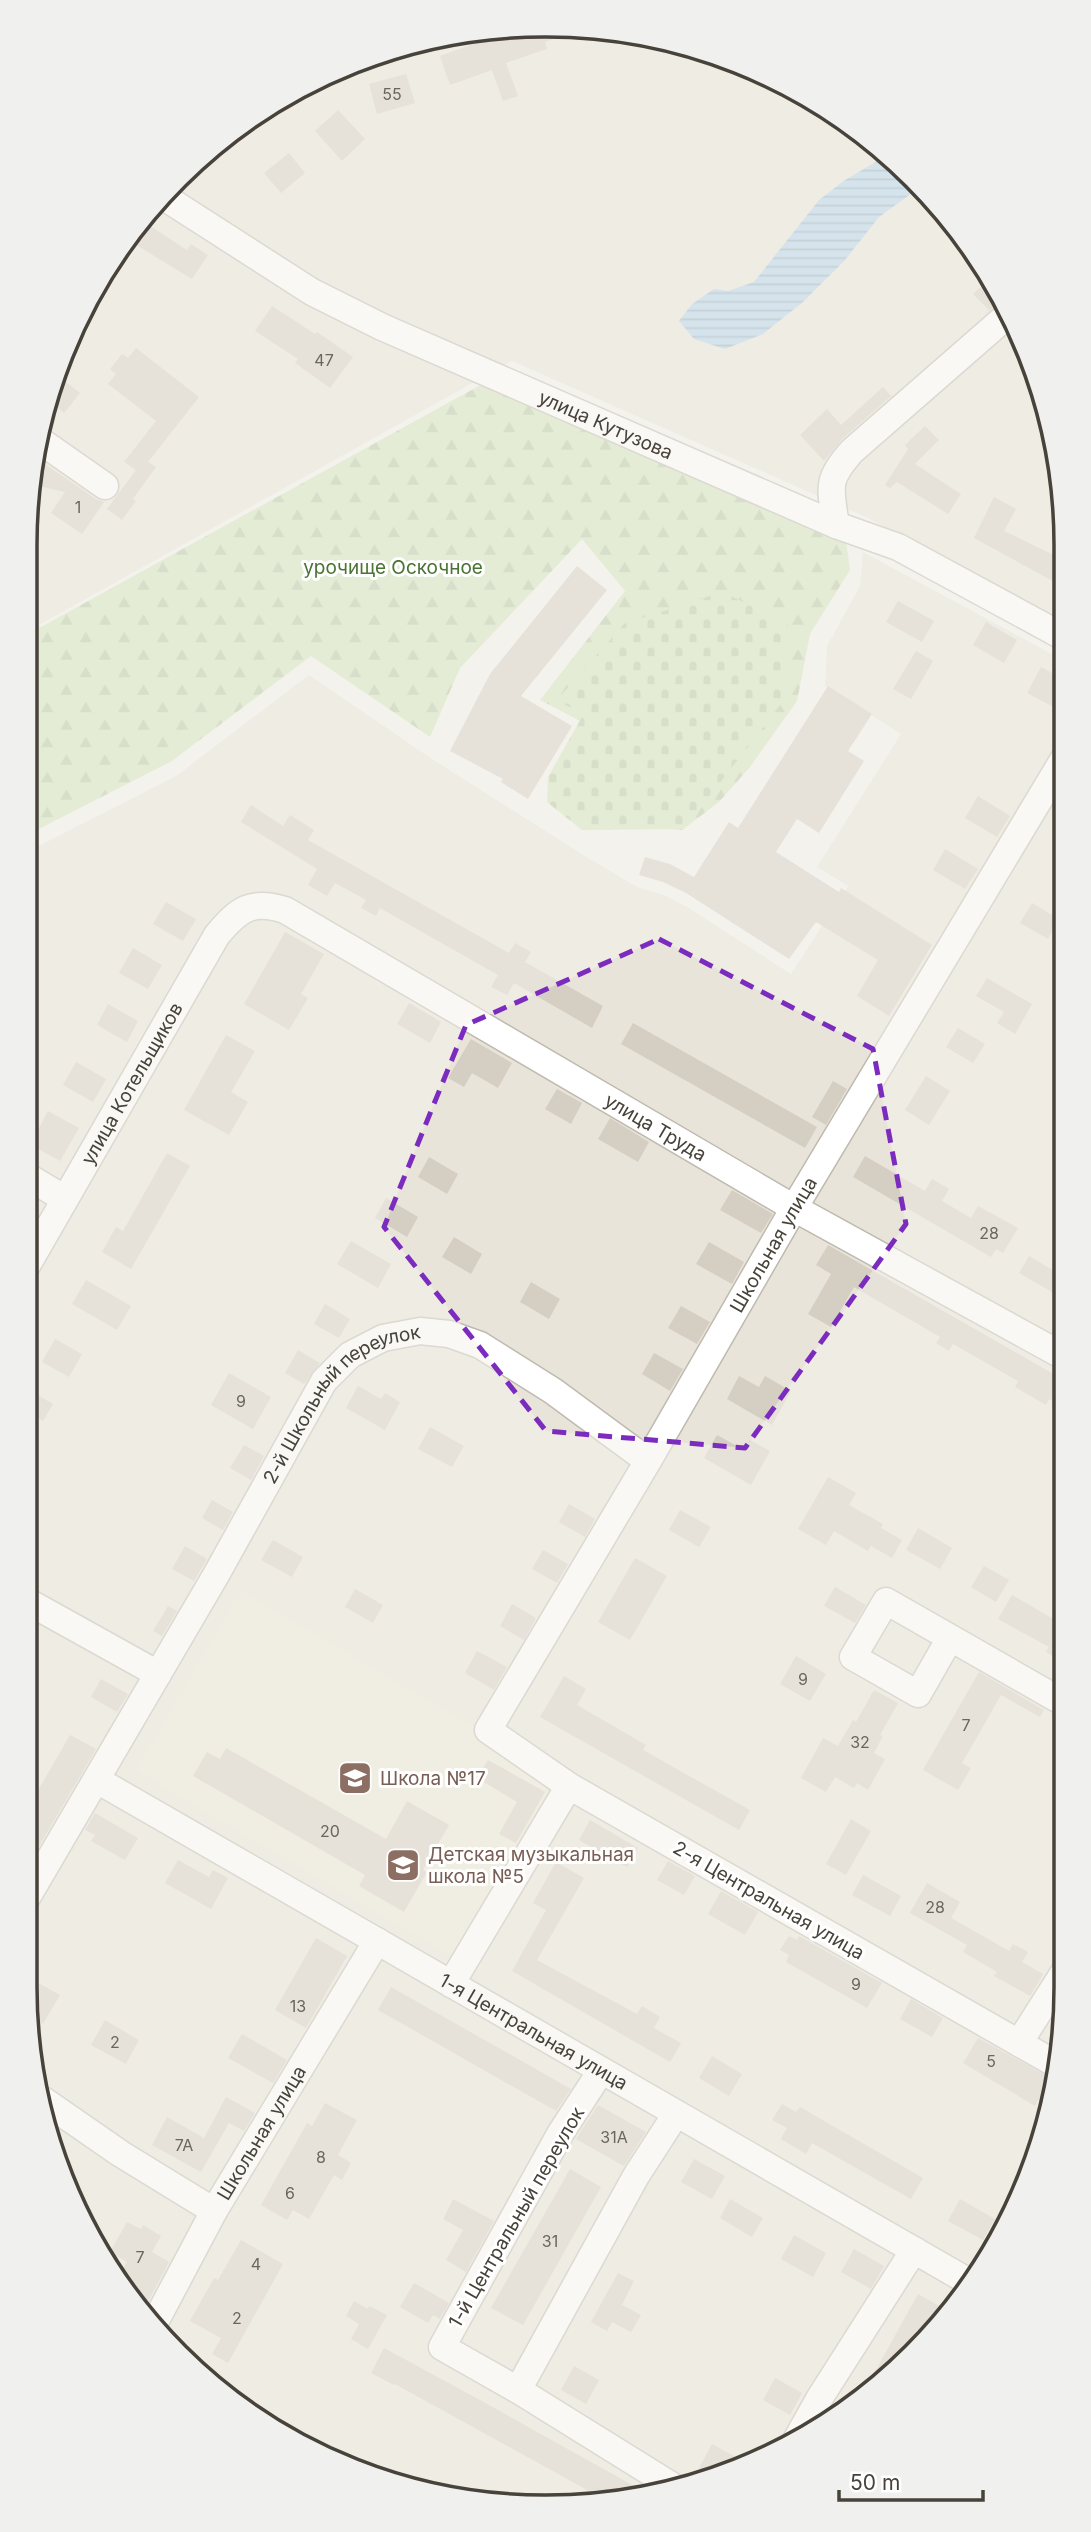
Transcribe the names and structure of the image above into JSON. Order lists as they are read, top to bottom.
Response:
{
  "streets": {
    "street": [
      "улица Кутузова",
      "улица Котельщиков",
      "улица Труда",
      "Школьная улица",
      "2-й Школьный переулок",
      "2-я Центральная улица",
      "1-я Центральная улица",
      "1-й Центральный переулок"
    ]
  },
  "crossings": [
    ["улица Котельщиков", "улица Труда"],
    ["улица Труда", "Школьная улица"],
    ["Школьная улица", "2-й Школьный переулок"],
    ["Школьная улица", "2-я Центральная улица"],
    ["Школьная улица", "1-я Центральная улица"],
    ["2-й Школьный переулок", "1-я Центральная улица"],
    ["1-я Центральная улица", "1-й Центральный переулок"]
  ],
  "parks": ["урочище Оскочное"],
  "places": {
    "school or university": ["Школа №17", "Детская музыкальная школа №5"]
  },
  "house_numbers": [
    "55",
    "47",
    "1",
    "28",
    "9",
    "9",
    "7",
    "32",
    "20",
    "28",
    "9",
    "13",
    "2",
    "5",
    "31А",
    "7А",
    "8",
    "6",
    "31",
    "7",
    "4",
    "2"
  ],
  "scale_bar": "50 m"
}
